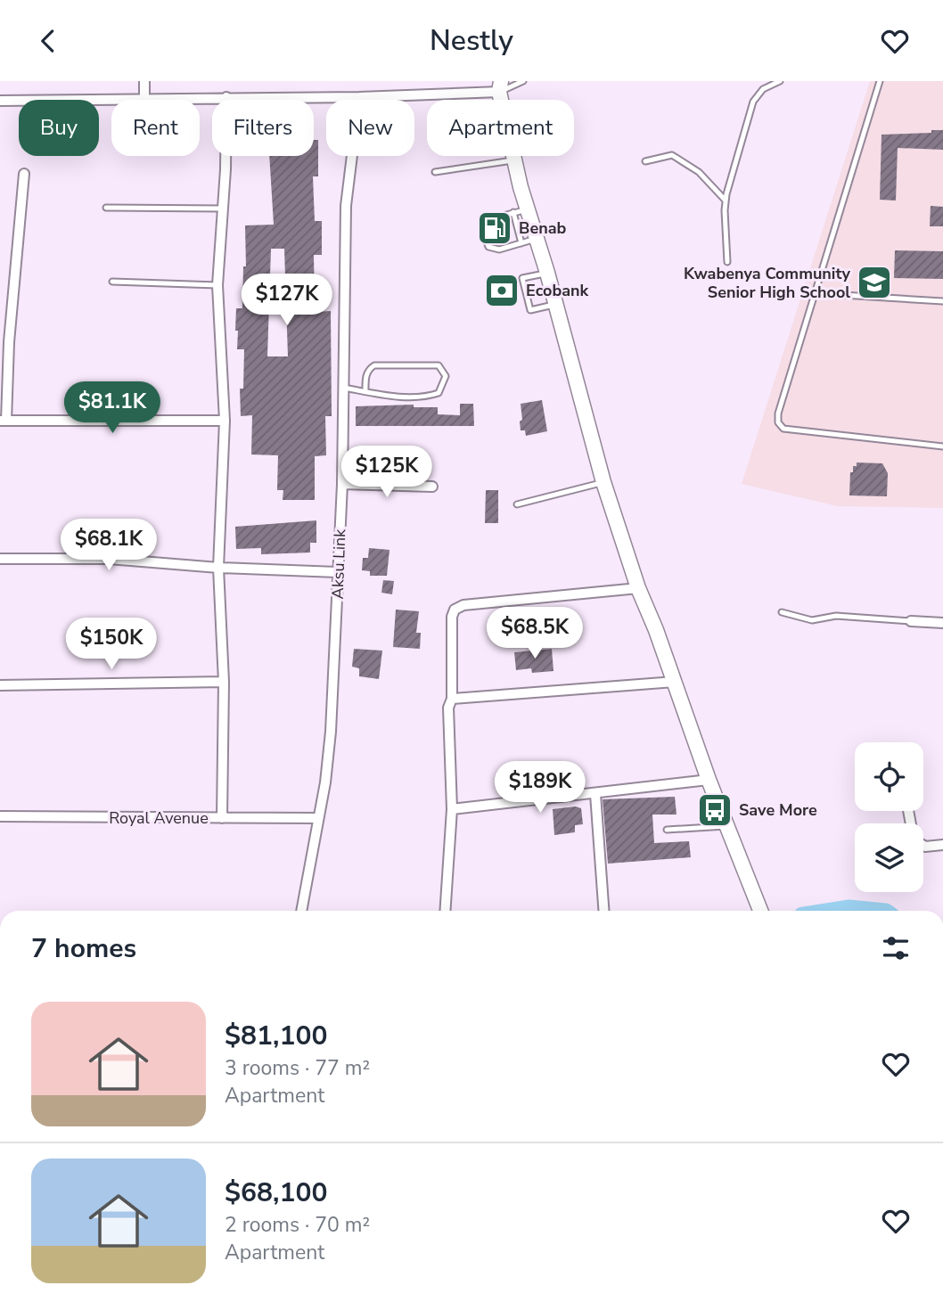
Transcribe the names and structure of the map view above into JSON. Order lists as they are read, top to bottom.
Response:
{
  "streets": {
    "street": ["Aksu Link", "Royal Avenue"]
  },
  "crossings": [
    ["Aksu Link", "Royal Avenue"]
  ],
  "places": {
    "fuel station": ["Benab"],
    "school or university": ["Kwabenya Community Senior High School"],
    "bank": ["Ecobank"],
    "bus stop": ["Save More"]
  },
  "page": {
    "header": "Nestly",
    "chip": [
      "Buy",
      "Rent",
      "Filters",
      "New",
      "Apartment"
    ],
    "price": [
      "$127K",
      "$81.1K",
      "$125K",
      "$68.1K",
      "$68.5K",
      "$150K",
      "$189K"
    ],
    "heading": "7 homes",
    "list": [
      {
        "name": "$81,100",
        "note": "3 rooms · 77 m² · Apartment"
      },
      {
        "name": "$68,100",
        "note": "2 rooms · 70 m² · Apartment"
      }
    ]
  }
}
